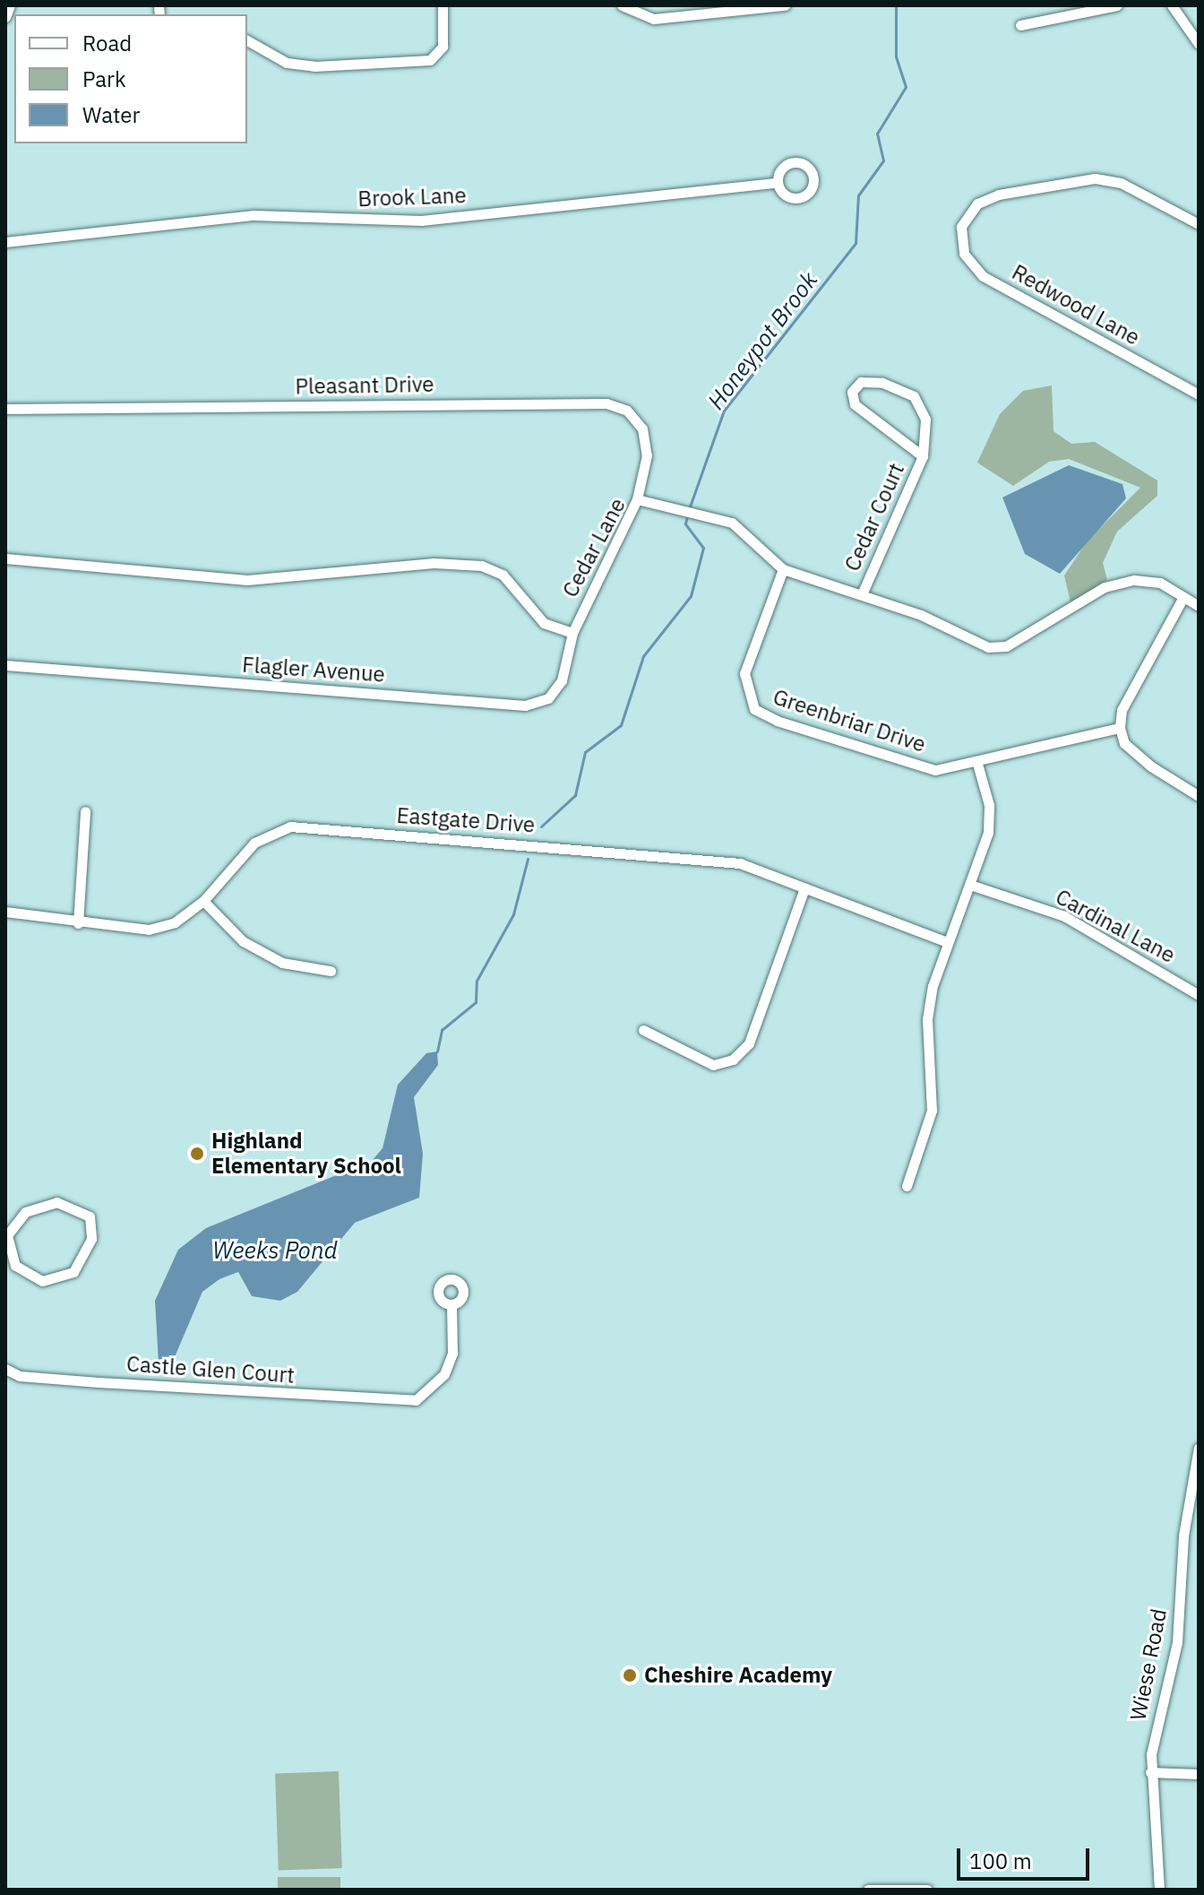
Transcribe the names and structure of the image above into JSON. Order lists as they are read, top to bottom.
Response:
{
  "streets": {
    "street": [
      "Brook Lane",
      "Redwood Lane",
      "Pleasant Drive",
      "Cedar Court",
      "Cedar Lane",
      "Flagler Avenue",
      "Greenbriar Drive",
      "Eastgate Drive",
      "Cardinal Lane",
      "Castle Glen Court",
      "Wiese Road"
    ]
  },
  "crossings": [
    ["Pleasant Drive", "Cedar Lane"],
    ["Cedar Court", "Cedar Lane"],
    ["Cedar Lane", "Flagler Avenue"],
    ["Cedar Lane", "Greenbriar Drive"]
  ],
  "water": ["Honeypot Brook", "Weeks Pond"],
  "places": ["Highland Elementary School", "Cheshire Academy"],
  "legend": ["Road", "Park", "Water"],
  "scale_bar": "100 m"
}
